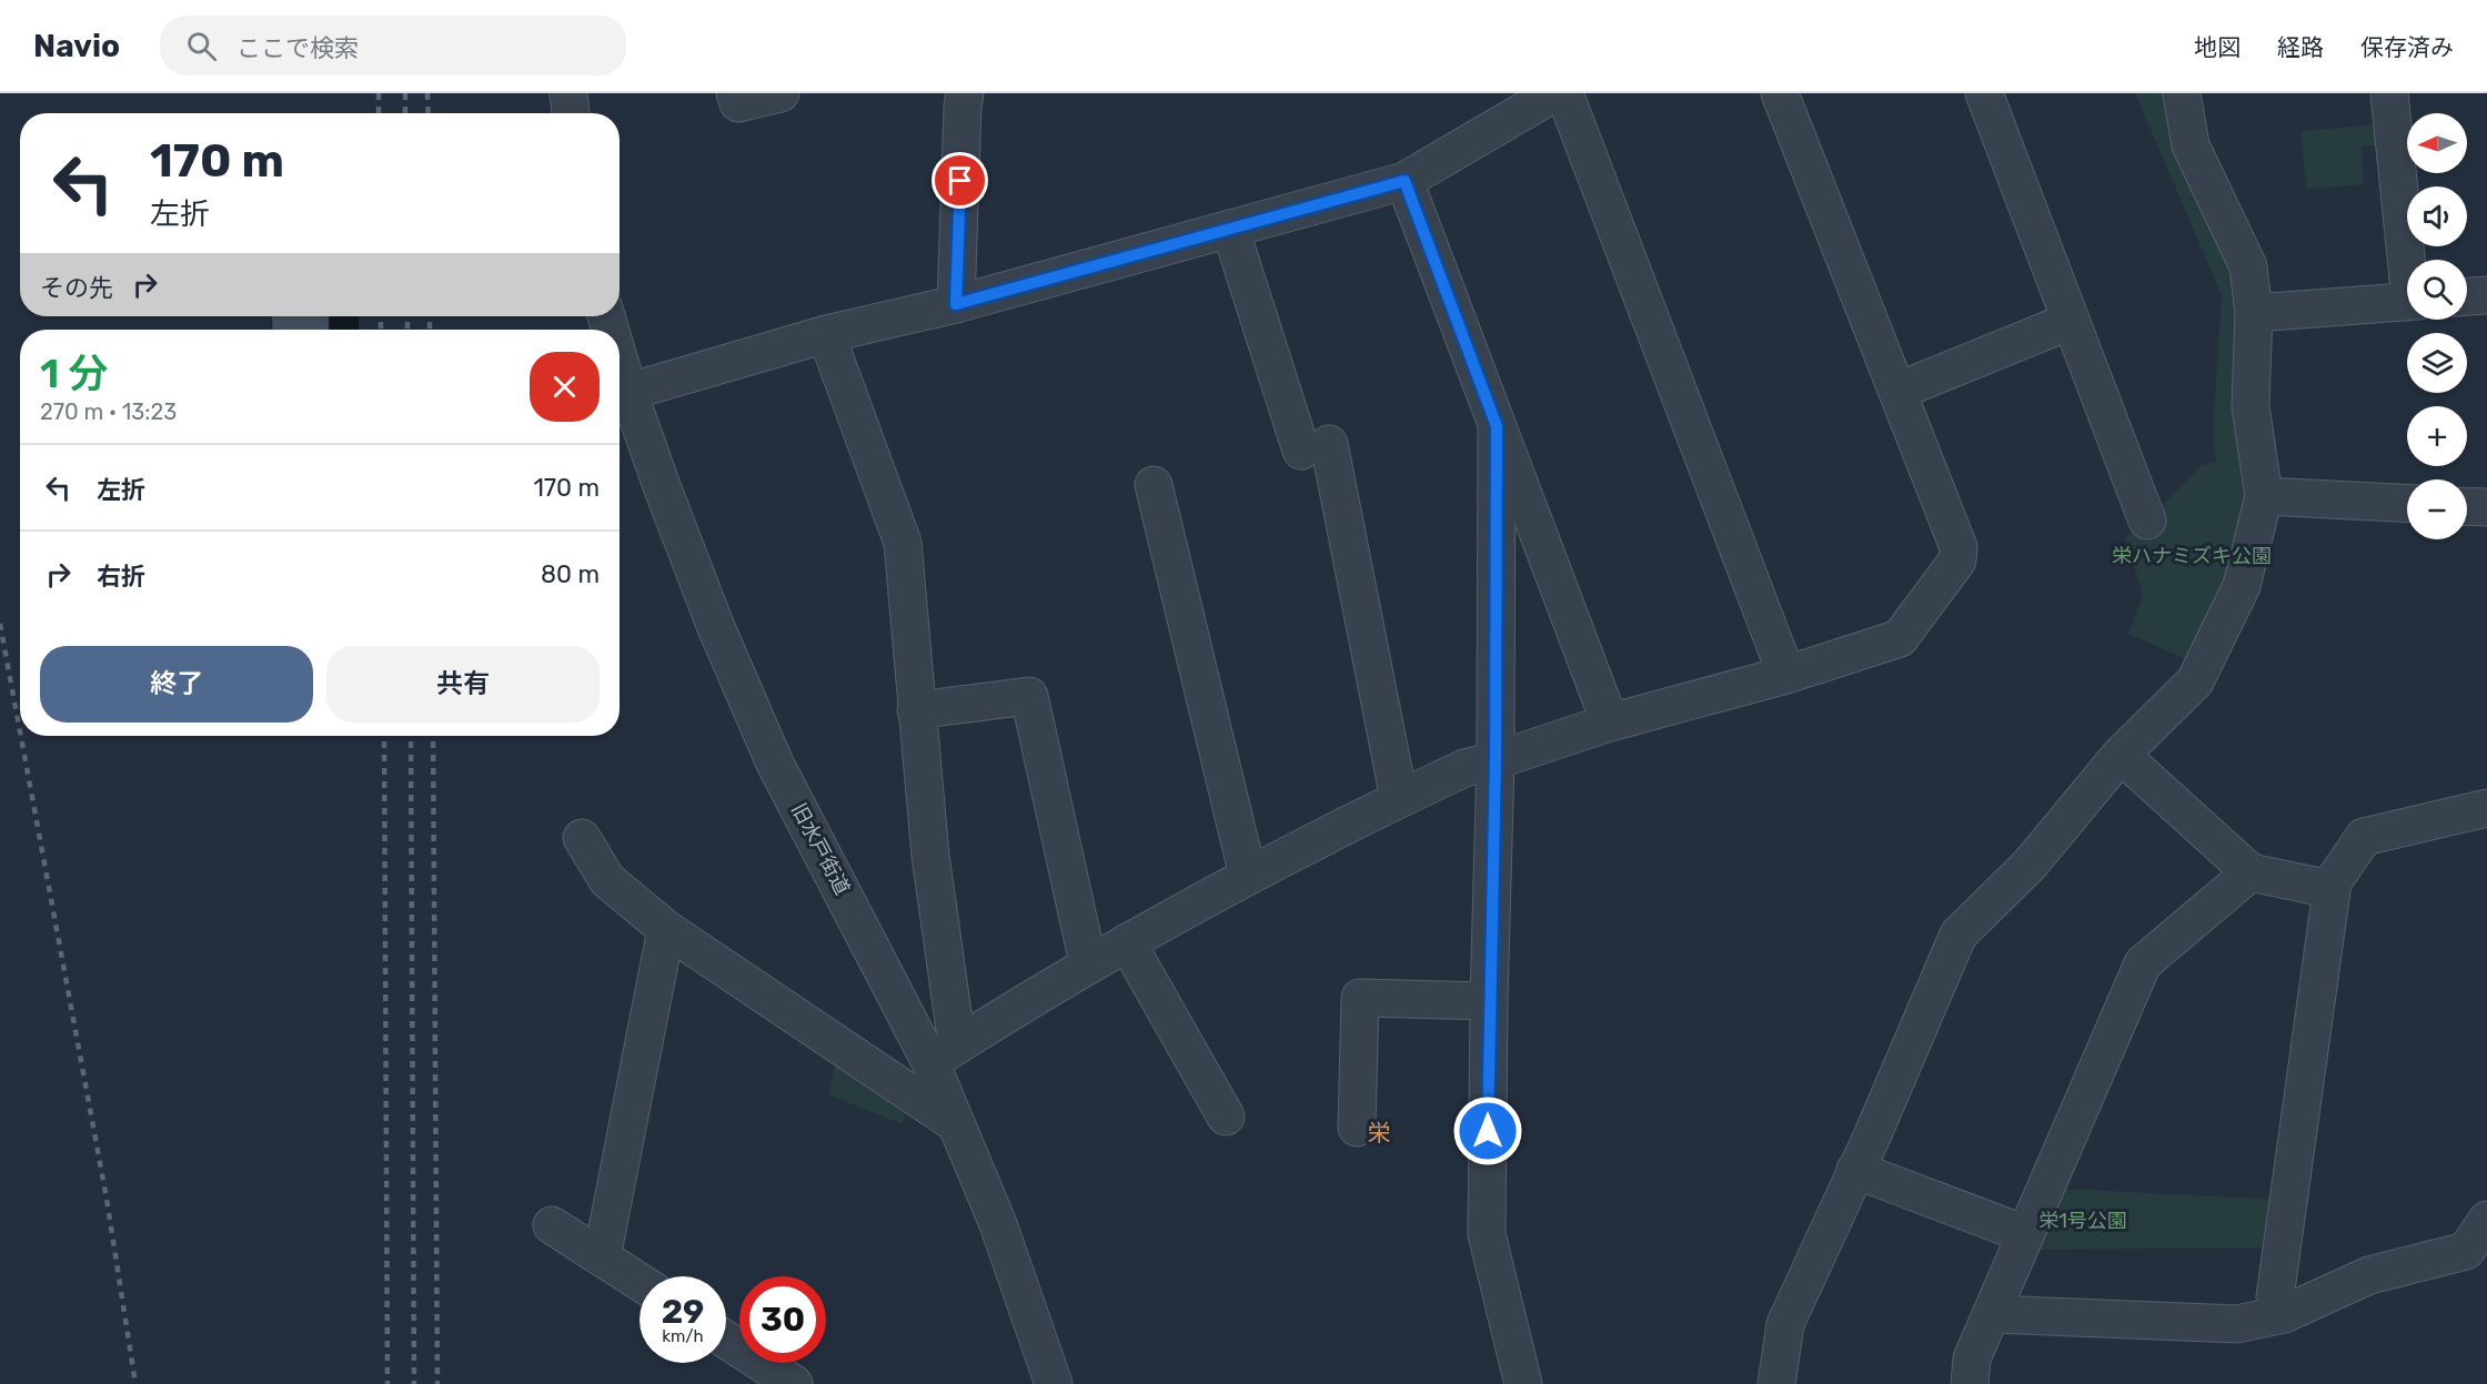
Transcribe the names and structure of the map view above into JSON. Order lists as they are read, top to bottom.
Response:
{
  "streets": {
    "street": ["旧水戸街道"]
  },
  "districts": ["栄"],
  "parks": ["栄ハナミズキ公園", "栄1号公園"],
  "north": "left",
  "page": {
    "header": "Navio",
    "search": "ここで検索",
    "nav": ["地図", "経路", "保存済み"],
    "map_buttons": ["+", "−"],
    "turn": ["170 m", "左折"],
    "then": "その先",
    "heading": ["1 分", "270 m · 13:23"],
    "list": [
      {
        "name": "左折",
        "value": "170 m"
      },
      {
        "name": "右折",
        "value": "80 m"
      }
    ],
    "buttons": ["終了", "共有"],
    "speed": "29 km/h",
    "limit": "30"
  }
}
